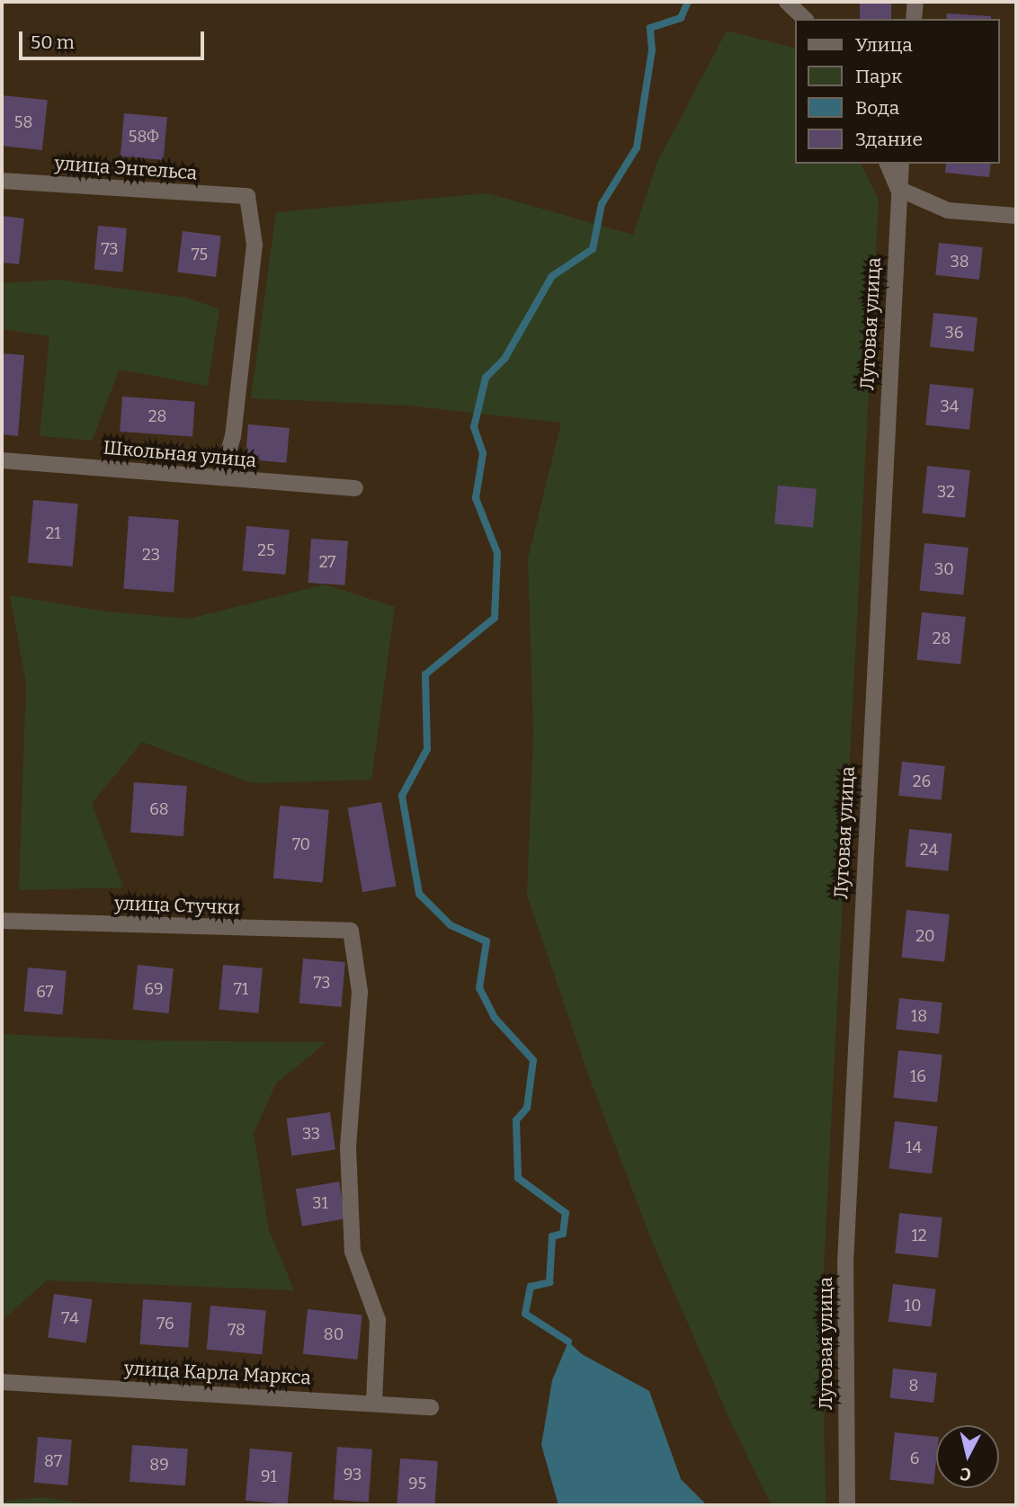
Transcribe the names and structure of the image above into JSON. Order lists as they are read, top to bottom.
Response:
{
  "streets": {
    "street": [
      "улица Энгельса",
      "Луговая улица",
      "Школьная улица",
      "улица Стучки",
      "улица Карла Маркса"
    ]
  },
  "crossings": [
    ["улица Энгельса", "Школьная улица"],
    ["улица Стучки", "улица Карла Маркса"]
  ],
  "house_numbers": [
    "58",
    "58Ф",
    "73",
    "75",
    "38",
    "36",
    "34",
    "28",
    "32",
    "21",
    "25",
    "23",
    "27",
    "30",
    "28",
    "26",
    "68",
    "70",
    "24",
    "20",
    "73",
    "69",
    "71",
    "67",
    "18",
    "16",
    "33",
    "14",
    "31",
    "12",
    "10",
    "74",
    "76",
    "78",
    "80",
    "8",
    "6",
    "87",
    "89",
    "93",
    "91",
    "95"
  ],
  "legend": [
    "Улица",
    "Парк",
    "Вода",
    "Здание"
  ],
  "scale_bar": "50 m",
  "north": "bottom"
}
